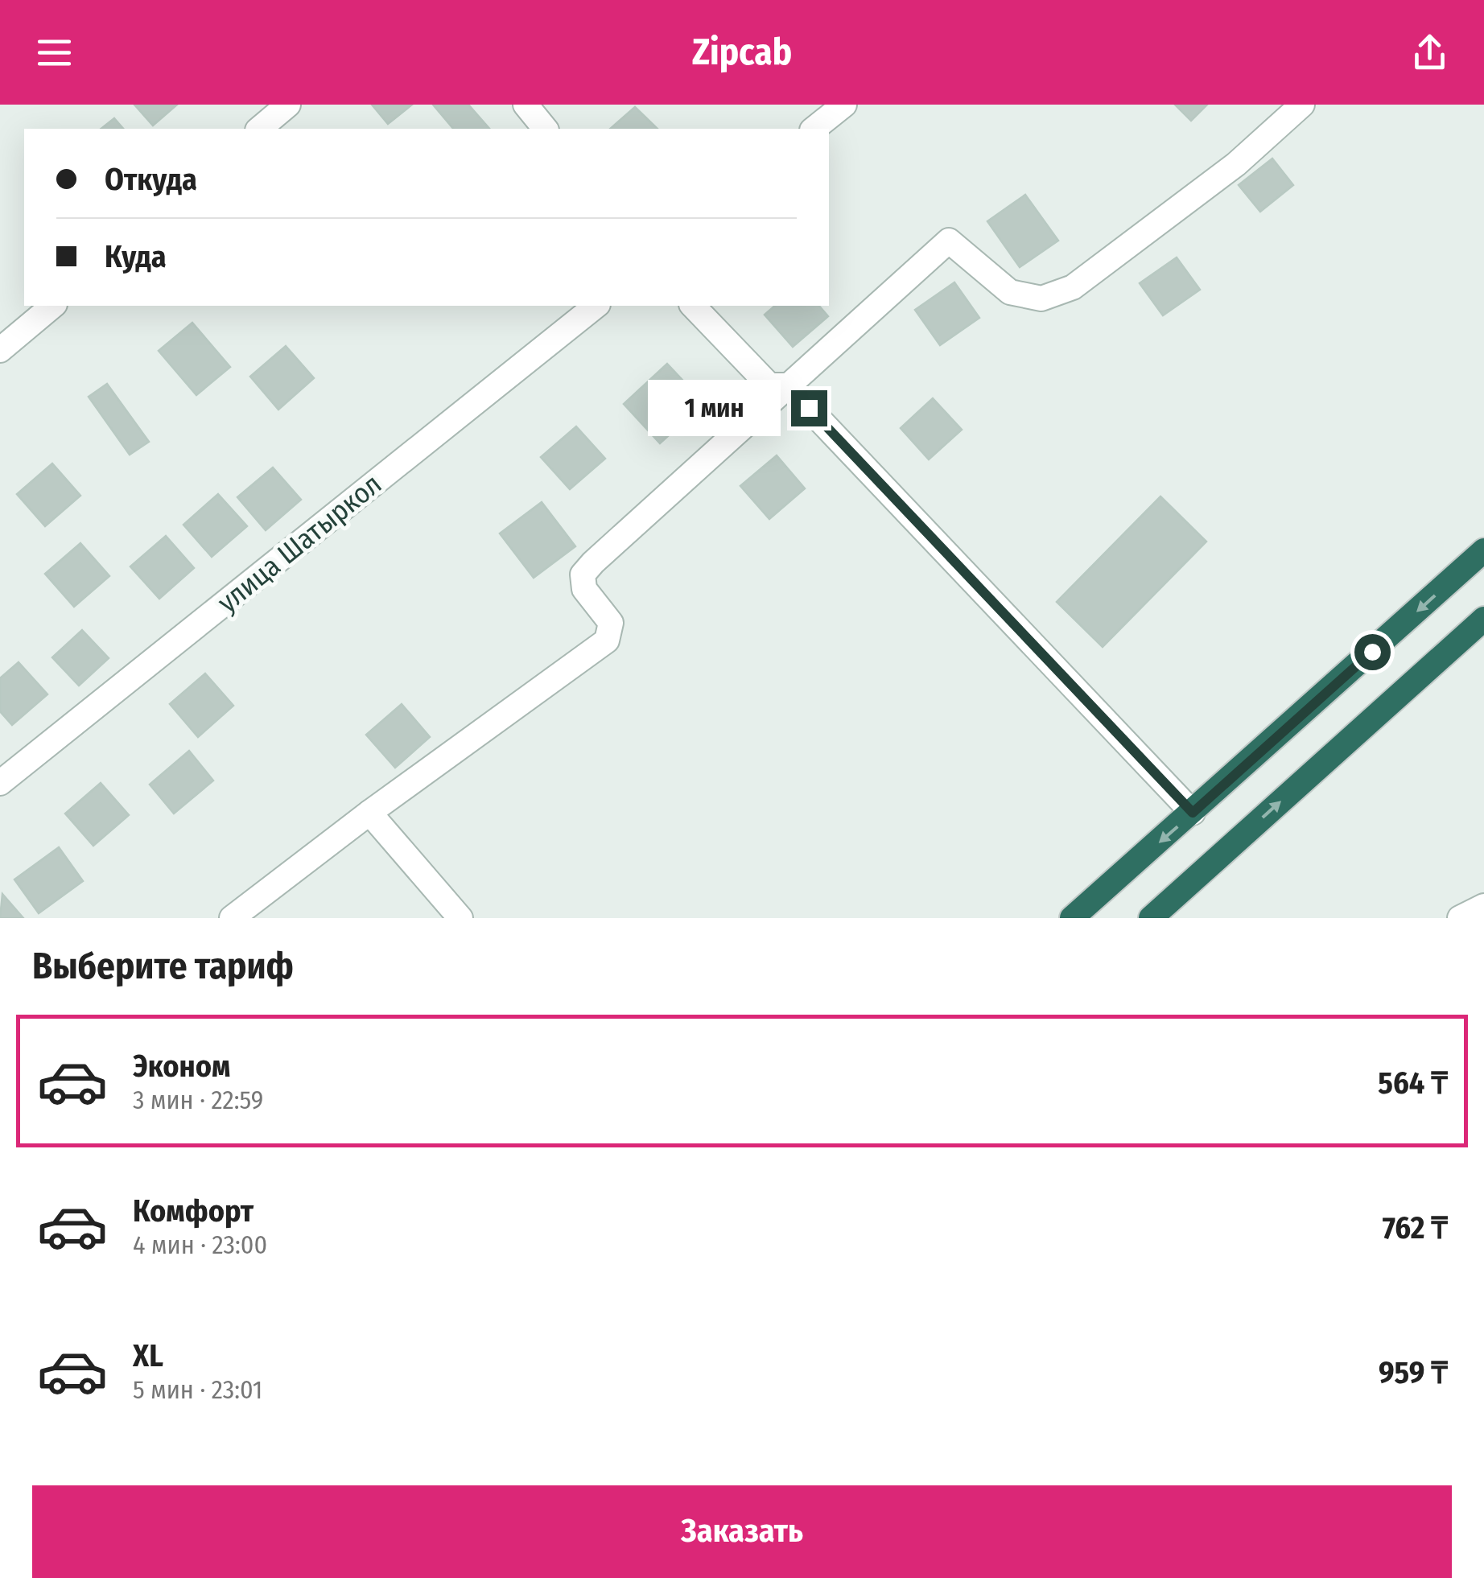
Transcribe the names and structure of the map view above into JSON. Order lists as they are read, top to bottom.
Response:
{
  "streets": {
    "street": ["улица Шатыркол"]
  },
  "page": {
    "header": "Zipcab",
    "banner": ["Откуда", "Куда"],
    "bubble": "1 мин",
    "heading": "Выберите тариф",
    "list": [
      {
        "name": "Эконом",
        "note": "3 мин · 22:59",
        "value": "564 ₸"
      },
      {
        "name": "Комфорт",
        "note": "4 мин · 23:00",
        "value": "762 ₸"
      },
      {
        "name": "XL",
        "note": "5 мин · 23:01",
        "value": "959 ₸"
      }
    ],
    "buttons": "Заказать"
  }
}
